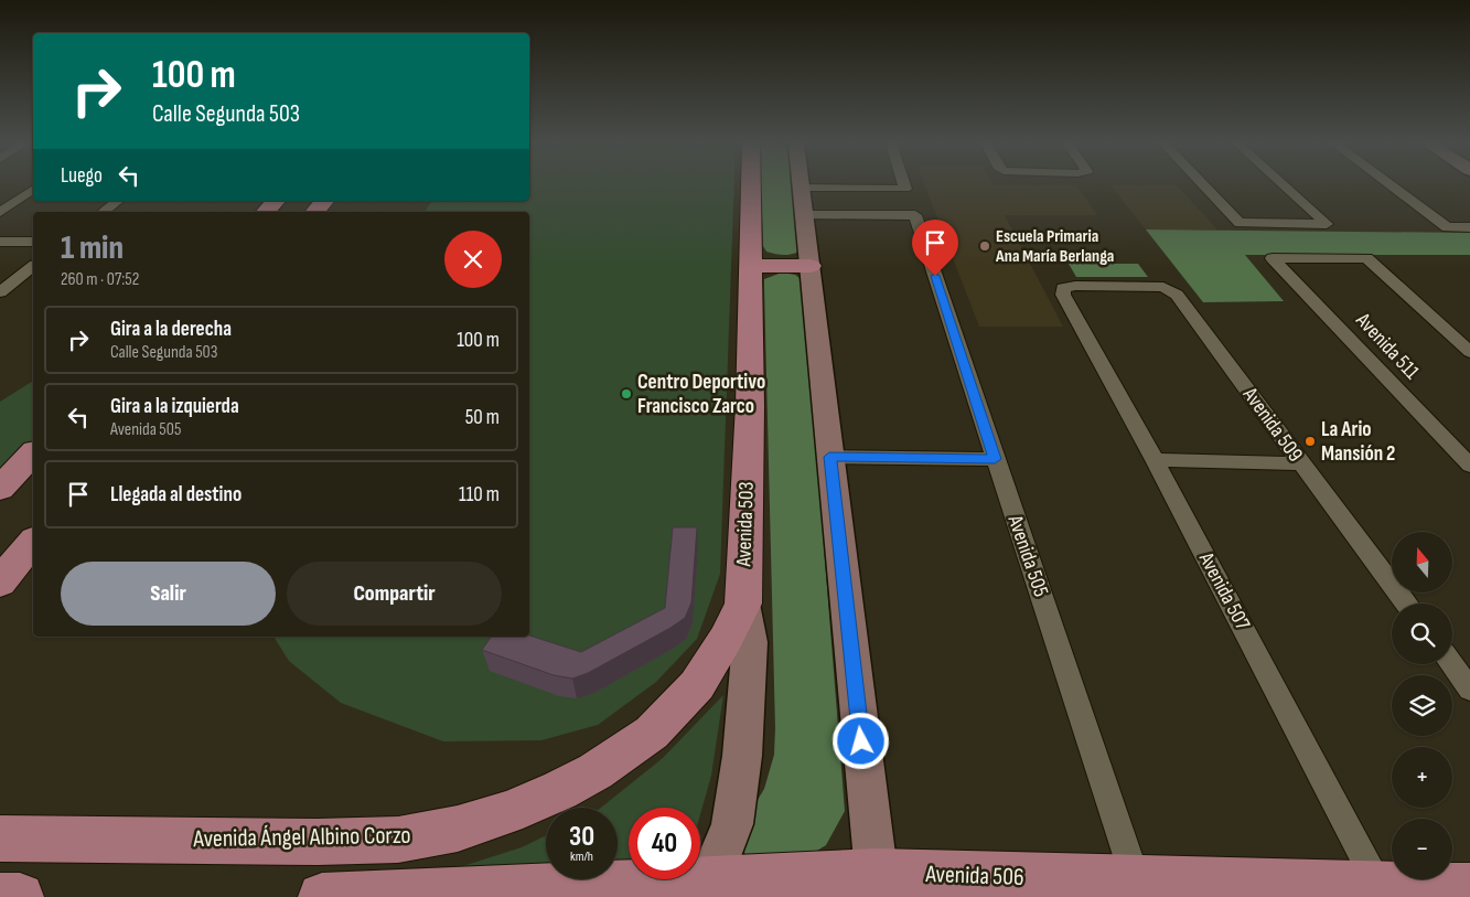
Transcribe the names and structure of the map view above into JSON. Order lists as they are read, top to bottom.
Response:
{
  "streets": {
    "main road": ["Avenida 503", "Avenida Ángel Albino Corzo", "Avenida 506"],
    "street": [
      "Avenida 511",
      "Avenida 509",
      "Avenida 505",
      "Avenida 507"
    ]
  },
  "crossings": [
    ["Avenida 509", "Avenida 507"],
    ["Avenida 503", "Avenida Ángel Albino Corzo"],
    ["Avenida 505", "Avenida 506"],
    ["Avenida 507", "Avenida 506"]
  ],
  "places": ["Escuela Primaria Ana María Berlanga", "Centro Deportivo Francisco Zarco", "La Ario Mansión 2"],
  "north": "top",
  "page": {
    "turn": ["100 m", "Calle Segunda 503"],
    "then": "Luego",
    "heading": ["1 min", "260 m · 07:52"],
    "list": [
      {
        "name": "Gira a la derecha",
        "note": "Calle Segunda 503",
        "value": "100 m"
      },
      {
        "name": "Gira a la izquierda",
        "note": "Avenida 505",
        "value": "50 m"
      },
      {
        "name": "Llegada al destino",
        "value": "110 m"
      }
    ],
    "map_buttons": ["+", "−"],
    "buttons": ["Salir", "Compartir"],
    "speed": "30 km/h",
    "limit": "40"
  }
}
